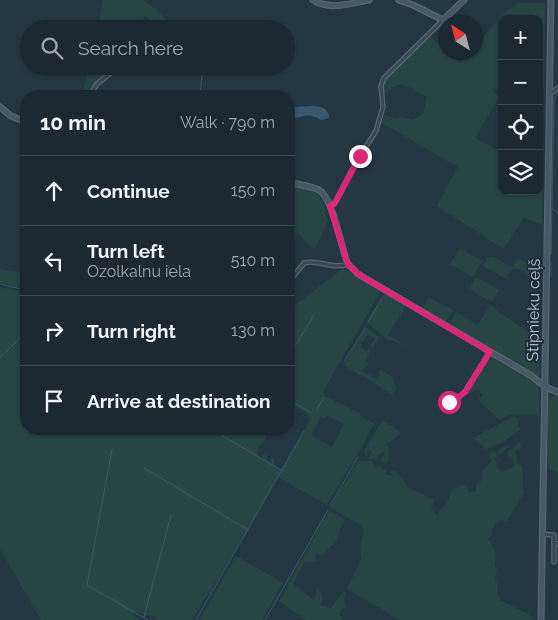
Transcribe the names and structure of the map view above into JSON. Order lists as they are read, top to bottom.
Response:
{
  "streets": {
    "main road": ["Stīpnieku ceļš"]
  },
  "north": "top left",
  "page": {
    "map_buttons": ["+", "−"],
    "search": "Search here",
    "heading": ["10 min", "Walk · 790 m"],
    "list": [
      ["Continue", "150 m"],
      ["Turn left", "Ozolkalnu iela", "510 m"],
      ["Turn right", "130 m"],
      "Arrive at destination"
    ]
  }
}
